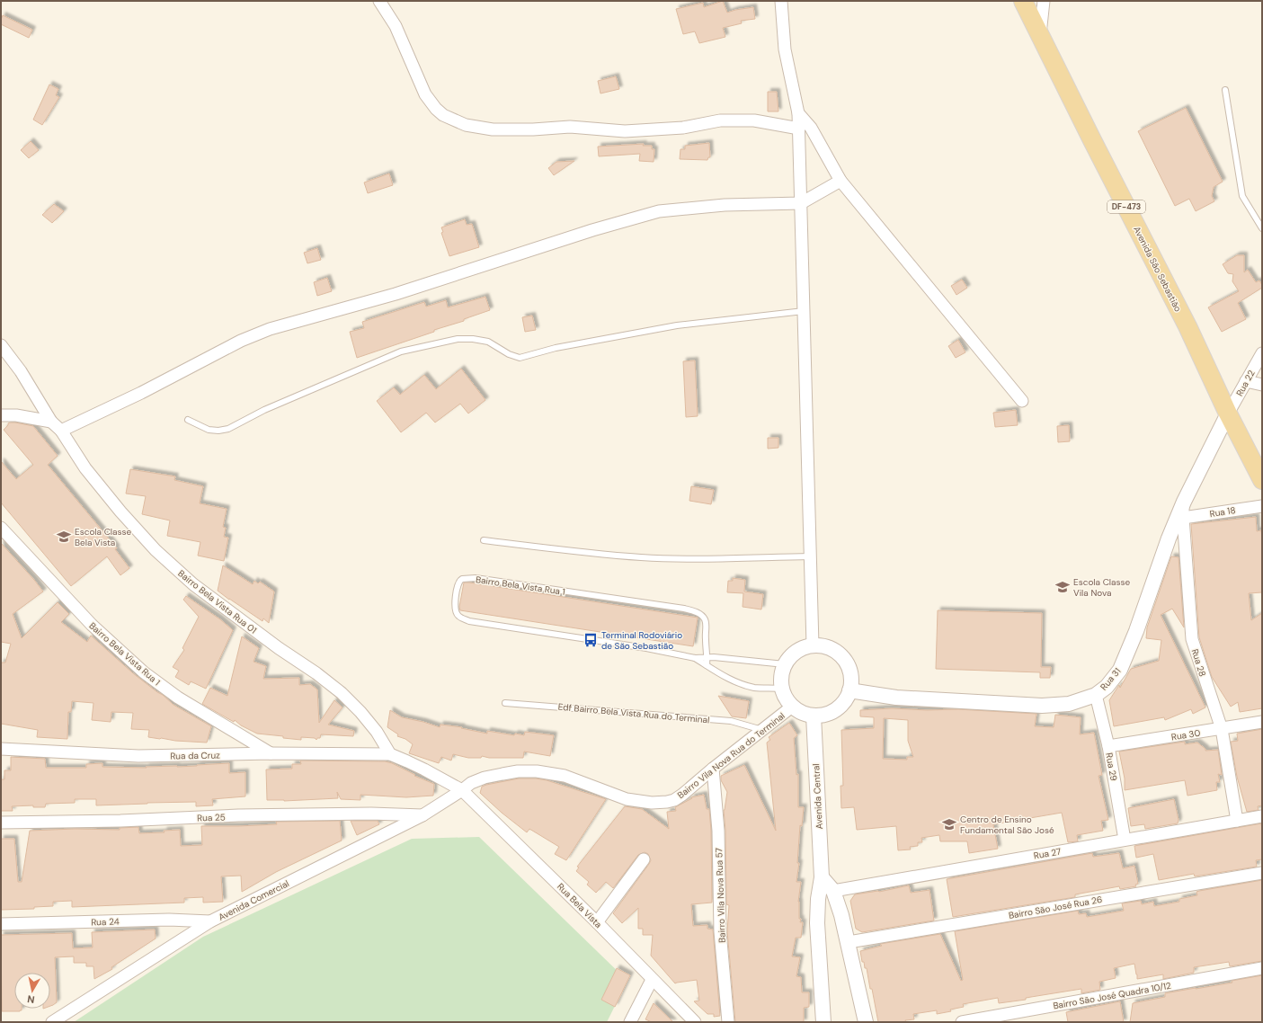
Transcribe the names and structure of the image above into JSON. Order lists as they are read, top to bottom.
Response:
{
  "streets": {
    "main road": ["DF-473", "Avenida São Sebastião"],
    "street": [
      "Rua 22",
      "Rua 18",
      "Bairro Bela Vista Rua 1",
      "Bairro Bela Vista Rua 01",
      "Rua 28",
      "Rua 31",
      "Rua 30",
      "Rua da Cruz",
      "Bairro Vila Nova Rua do Terminal",
      "Rua 29",
      "Avenida Central",
      "Rua 25",
      "Rua 27",
      "Bairro Vila Nova Rua 57",
      "Avenida Comercial",
      "Rua Bela Vista",
      "Bairro São José Rua 26",
      "Rua 24",
      "Bairro São José Quadra 10/12"
    ],
    "lane": ["Edf Bairro Bela Vista Rua do Terminal"]
  },
  "crossings": [
    ["Avenida São Sebastião", "Rua 22"],
    ["Avenida São Sebastião", "Rua 31"],
    ["Rua 22", "Rua 31"],
    ["Rua 18", "Rua 28"],
    ["Bairro Bela Vista Rua 1", "Rua da Cruz"],
    ["Bairro Bela Vista Rua 01", "Rua da Cruz"],
    ["Bairro Bela Vista Rua 01", "Rua Bela Vista"],
    ["Rua 28", "Rua 31"],
    ["Rua 28", "Rua 30"],
    ["Rua 28", "Rua 27"],
    ["Rua 31", "Bairro Vila Nova Rua do Terminal"],
    ["Rua 31", "Rua 29"],
    ["Rua 31", "Avenida Central"],
    ["Edf Bairro Bela Vista Rua do Terminal", "Bairro Vila Nova Rua do Terminal"],
    ["Rua 30", "Rua 29"],
    ["Rua da Cruz", "Rua Bela Vista"],
    ["Bairro Vila Nova Rua do Terminal", "Avenida Central"],
    ["Bairro Vila Nova Rua do Terminal", "Bairro Vila Nova Rua 57"],
    ["Bairro Vila Nova Rua do Terminal", "Avenida Comercial"],
    ["Bairro Vila Nova Rua do Terminal", "Rua Bela Vista"],
    ["Rua 29", "Rua 27"],
    ["Rua 25", "Avenida Comercial"],
    ["Avenida Comercial", "Rua Bela Vista"],
    ["Avenida Comercial", "Rua 24"]
  ],
  "places": {
    "school or university": ["Escola Classe Bela Vista", "Escola Classe Vila Nova", "Centro de Ensino Fundamental São José"],
    "bus stop": ["Terminal Rodoviário de São Sebastião"]
  },
  "north": "bottom"
}
